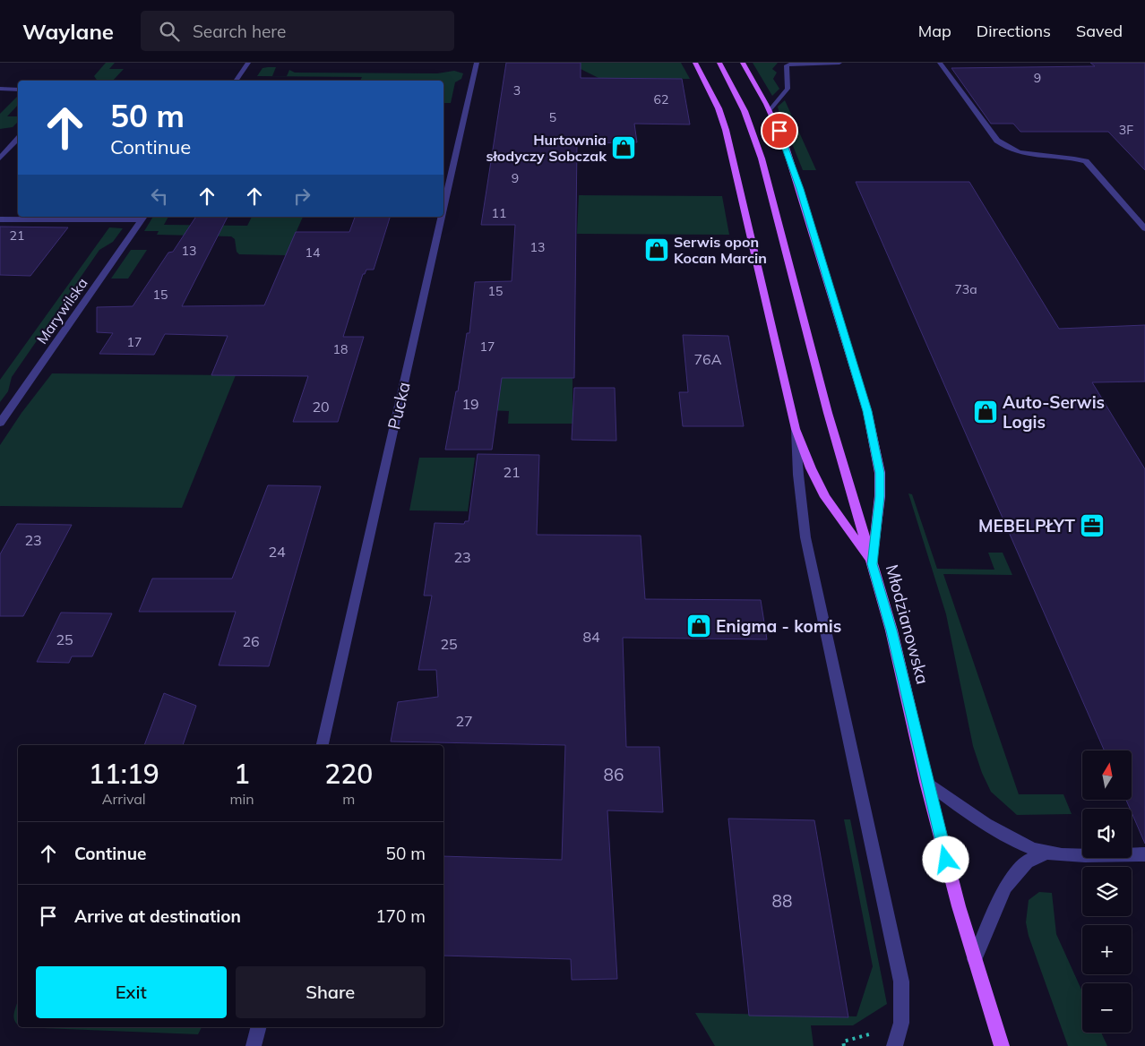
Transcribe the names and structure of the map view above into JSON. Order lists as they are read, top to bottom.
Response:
{
  "streets": {
    "main road": ["Młodzianowska"],
    "street": ["Marywilska", "Pucka"]
  },
  "places": {
    "shop": [
      "Hurtownia słodyczy Sobczak",
      "Serwis opon Kocan Marcin",
      "Auto-Serwis Logis",
      "Enigma - komis"
    ],
    "office": ["MEBELPŁYT"]
  },
  "house_numbers": [
    "9",
    "3",
    "62",
    "5",
    "3F",
    "9",
    "11",
    "21",
    "13",
    "13",
    "14",
    "73a",
    "15",
    "15",
    "17",
    "17",
    "18",
    "76A",
    "19",
    "20",
    "21",
    "23",
    "24",
    "23",
    "84",
    "25",
    "26",
    "25",
    "27",
    "86",
    "88"
  ],
  "north": "top",
  "page": {
    "header": "Waylane",
    "search": "Search here",
    "nav": ["Map", "Directions", "Saved"],
    "turn": ["50 m", "Continue"],
    "eta": [
      "11:19",
      "Arrival",
      "1",
      "min",
      "220",
      "m"
    ],
    "map_buttons": ["+", "−"],
    "list": [
      {
        "name": "Continue",
        "value": "50 m"
      },
      {
        "name": "Arrive at destination",
        "value": "170 m"
      }
    ],
    "buttons": ["Exit", "Share"]
  }
}
